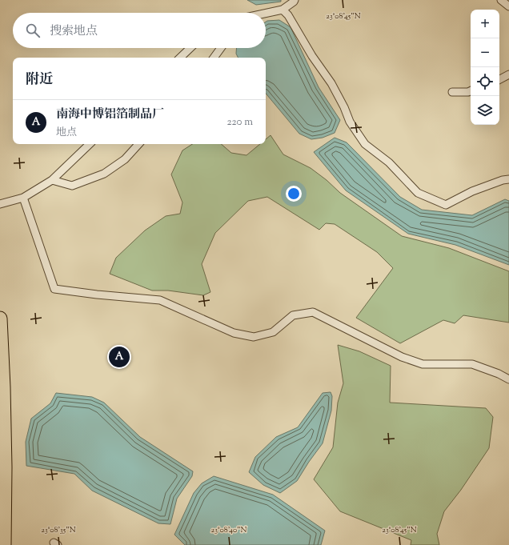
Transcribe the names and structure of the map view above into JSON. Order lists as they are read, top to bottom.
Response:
{
  "page": {
    "map_buttons": ["+", "−"],
    "search": "搜索地点",
    "heading": "附近",
    "list": [
      {
        "mark": "A",
        "name": "南海中博铝箔制品厂",
        "note": "地点",
        "value": "220 m"
      }
    ],
    "pins": "A"
  },
  "coordinates": ["23°08'45\"N", "23°08'35\"N", "23°08'40\"N"]
}
